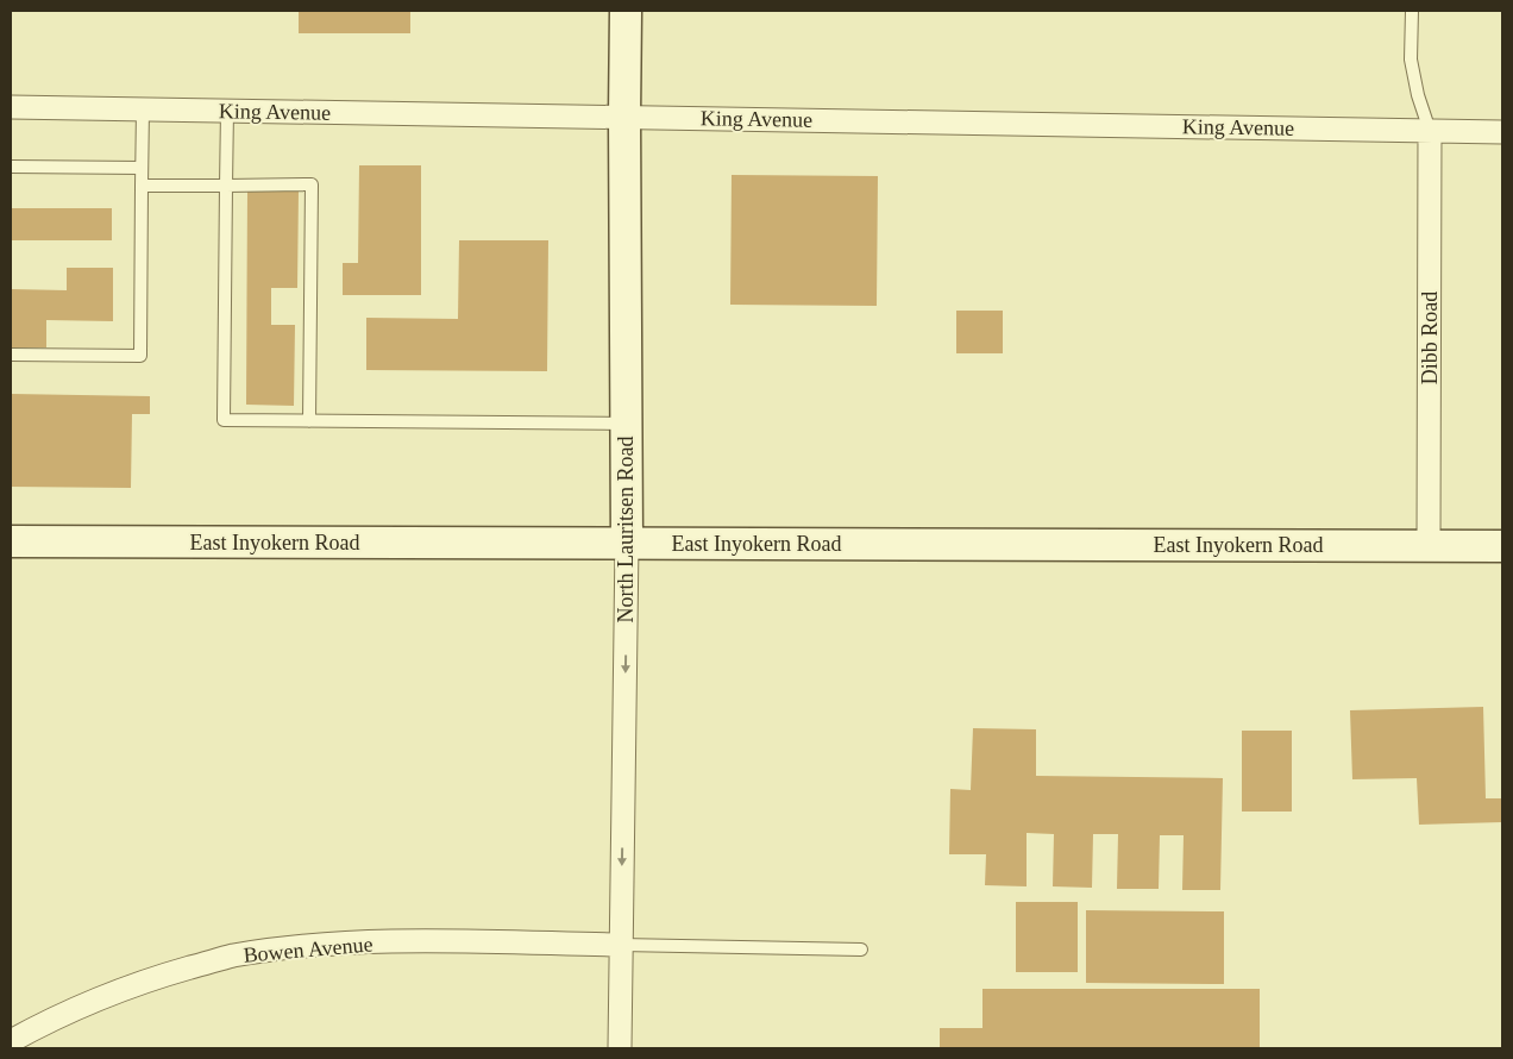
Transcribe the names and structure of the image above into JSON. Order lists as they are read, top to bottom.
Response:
{
  "streets": {
    "street": [
      "King Avenue",
      "Dibb Road",
      "North Lauritsen Road",
      "East Inyokern Road",
      "Bowen Avenue"
    ]
  },
  "crossings": [
    ["King Avenue", "Dibb Road"],
    ["King Avenue", "North Lauritsen Road"],
    ["Dibb Road", "East Inyokern Road"],
    ["North Lauritsen Road", "East Inyokern Road"],
    ["North Lauritsen Road", "Bowen Avenue"]
  ],
  "one_way": ["North Lauritsen Road"]
}
